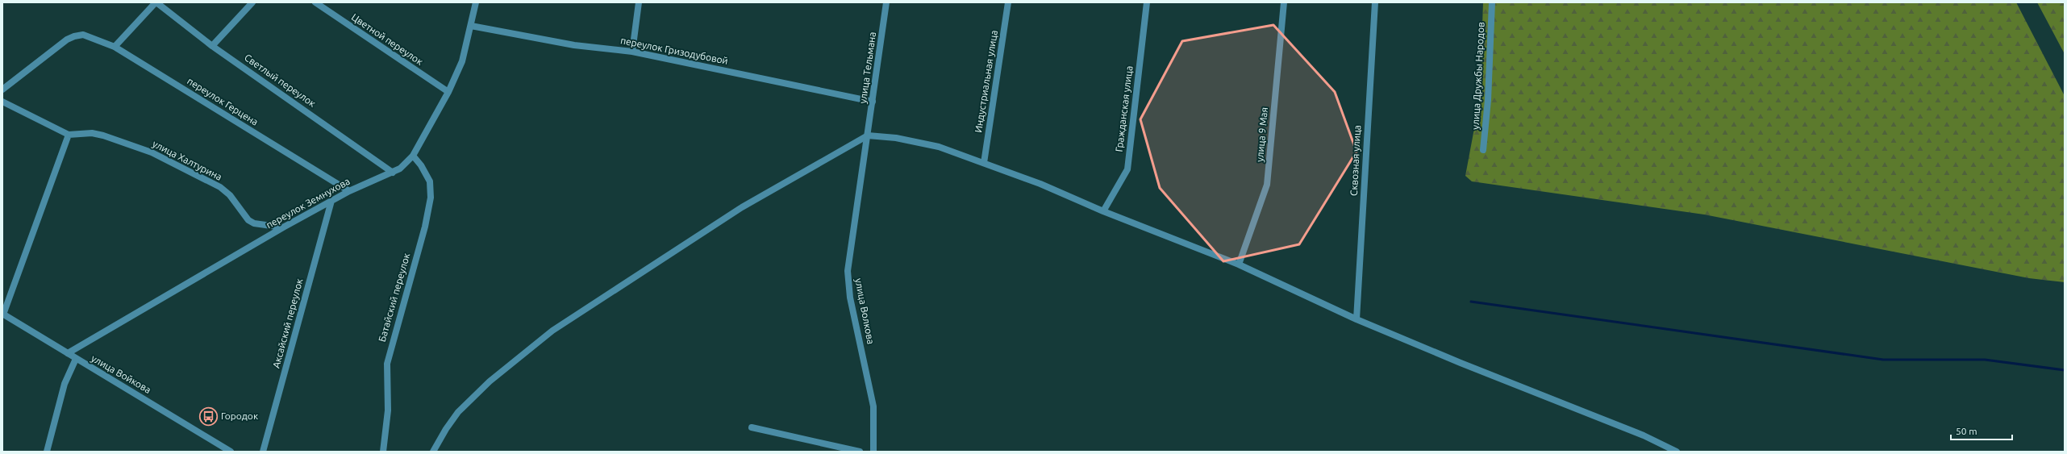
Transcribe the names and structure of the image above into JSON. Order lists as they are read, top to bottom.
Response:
{
  "streets": {
    "street": [
      "Цветной переулок",
      "переулок Гризодубовой",
      "улица Тельмана",
      "улица Дружбы Народов",
      "Светлый переулок",
      "Индустриальная улица",
      "переулок Герцена",
      "Гражданская улица",
      "улица 9 Мая",
      "улица Халтурина",
      "Сквозная улица",
      "переулок Земнухова",
      "Батайский переулок",
      "улица Волкова",
      "Аксайский переулок",
      "улица Войкова"
    ]
  },
  "crossings": [
    ["Цветной переулок", "переулок Земнухова"],
    ["переулок Гризодубовой", "улица Тельмана"],
    ["переулок Гризодубовой", "переулок Земнухова"],
    ["улица Тельмана", "улица Волкова"],
    ["Светлый переулок", "переулок Земнухова"],
    ["переулок Герцена", "переулок Земнухова"],
    ["улица Халтурина", "переулок Земнухова"],
    ["переулок Земнухова", "Батайский переулок"],
    ["переулок Земнухова", "Аксайский переулок"],
    ["переулок Земнухова", "улица Войкова"]
  ],
  "places": {
    "bus stop": ["Городок"]
  },
  "scale_bar": "50 m"
}
